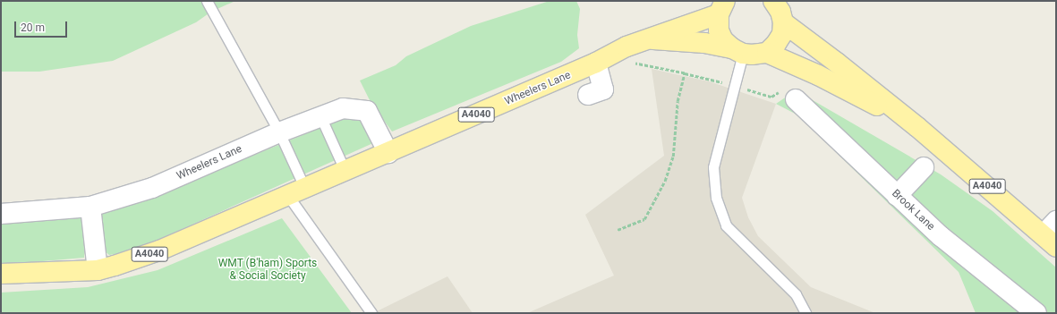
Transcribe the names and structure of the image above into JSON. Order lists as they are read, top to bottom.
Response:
{
  "streets": {
    "main road": ["Wheelers Lane", "A4040"],
    "street": ["Brook Lane"]
  },
  "crossings": [
    ["Wheelers Lane", "A4040"]
  ],
  "parks": ["WMT (B'ham) Sports & Social Society"],
  "scale_bar": "20 m"
}
